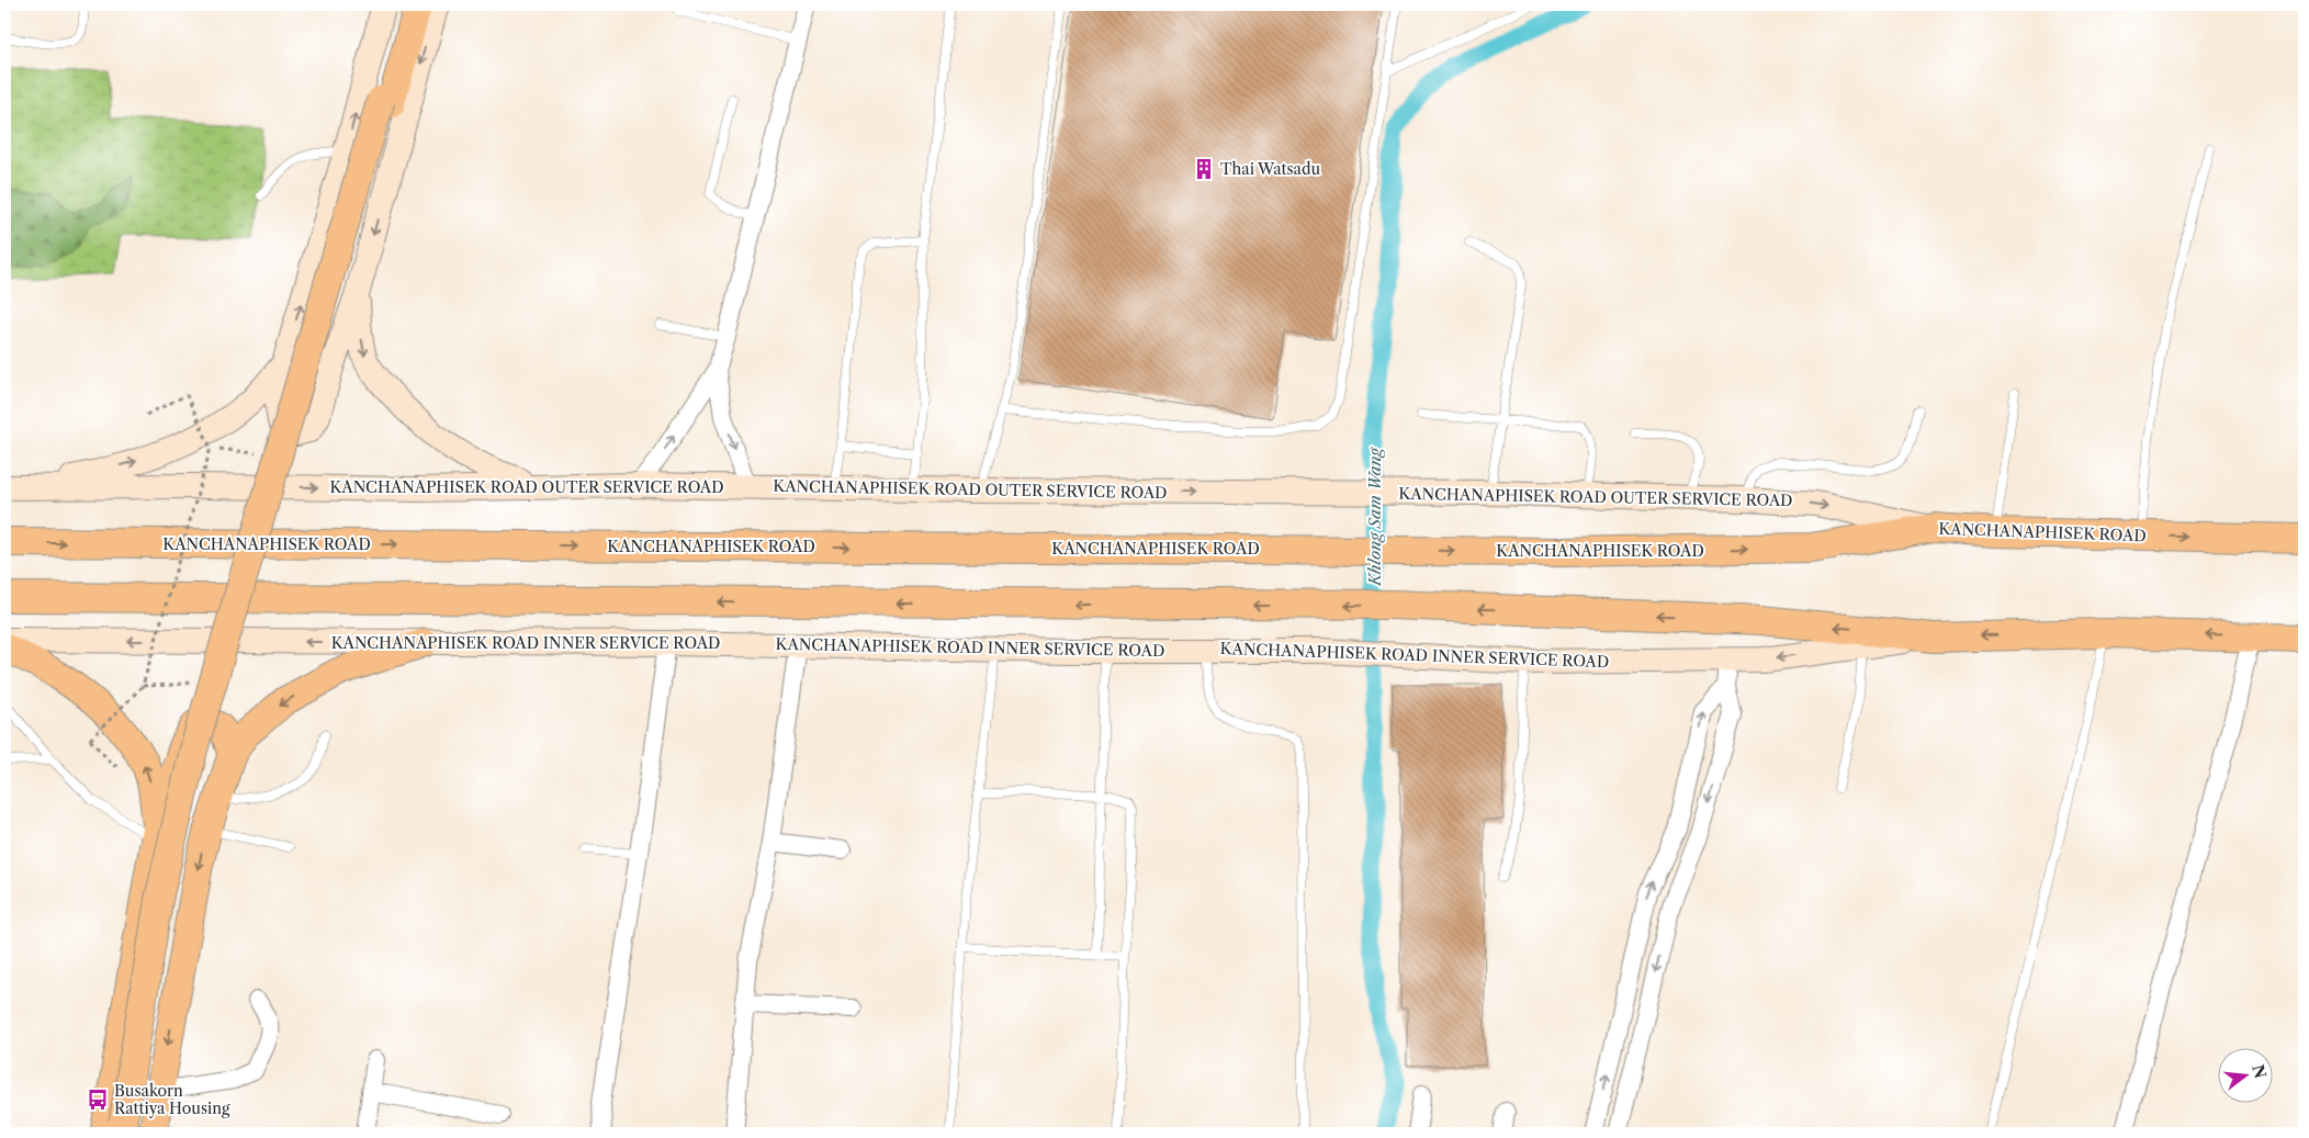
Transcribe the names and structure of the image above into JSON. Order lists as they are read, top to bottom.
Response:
{
  "streets": {
    "highway": ["KANCHANAPHISEK ROAD"],
    "main road": ["KANCHANAPHISEK ROAD OUTER SERVICE ROAD", "KANCHANAPHISEK ROAD INNER SERVICE ROAD"]
  },
  "crossings": [
    ["KANCHANAPHISEK ROAD OUTER SERVICE ROAD", "KANCHANAPHISEK ROAD"]
  ],
  "one_way": ["KANCHANAPHISEK ROAD OUTER SERVICE ROAD"],
  "water": ["Khlong Sam Wang"],
  "places": {
    "building": ["Thai Watsadu"],
    "bus stop": ["Busakorn Rattiya Housing"]
  },
  "north": "right"
}
